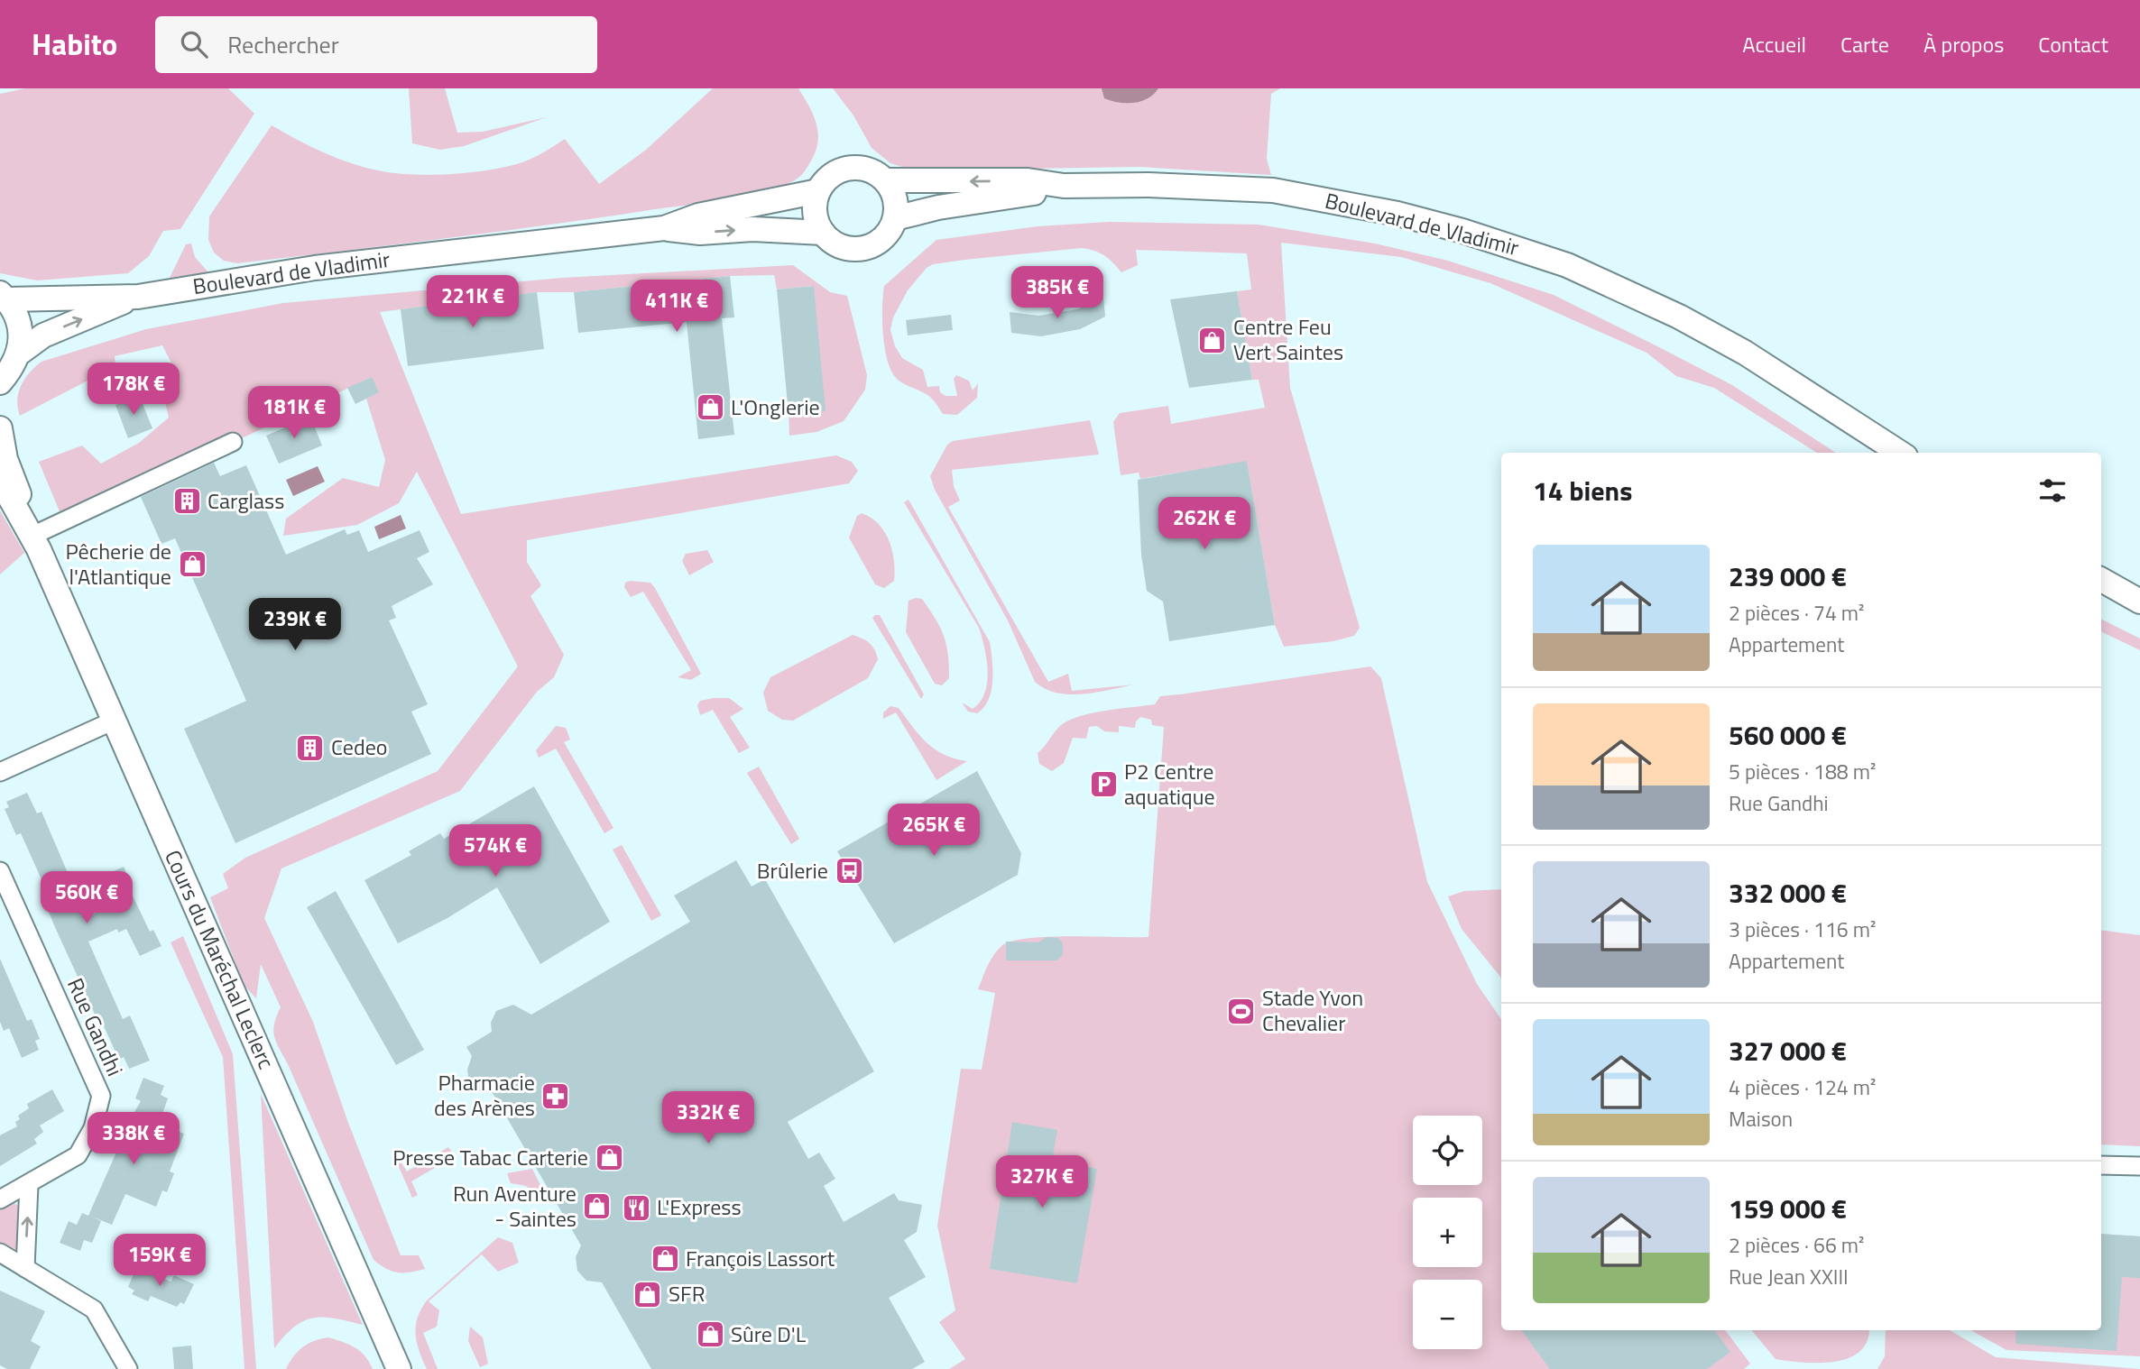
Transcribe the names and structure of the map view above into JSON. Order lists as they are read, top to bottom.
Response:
{
  "streets": {
    "main road": ["Boulevard de Vladimir", "Cours du Maréchal Leclerc"],
    "street": ["Rue Gandhi"]
  },
  "places": {
    "shop": [
      "Centre Feu Vert Saintes",
      "L'Onglerie",
      "Pêcherie de l'Atlantique",
      "Presse Tabac Carterie",
      "Run Aventure - Saintes",
      "François Lassort",
      "SFR",
      "Sûre D'L"
    ],
    "building": ["Carglass", "Cedeo"],
    "parking": ["P2 Centre aquatique"],
    "bus stop": ["Brûlerie"],
    "sports": ["Stade Yvon Chevalier"],
    "pharmacy": ["Pharmacie des Arènes"],
    "restaurant": ["L'Express"]
  },
  "page": {
    "header": "Habito",
    "search": "Rechercher",
    "nav": [
      "Accueil",
      "Carte",
      "À propos",
      "Contact"
    ],
    "price": [
      "385K €",
      "221K €",
      "411K €",
      "178K €",
      "181K €",
      "262K €",
      "239K €",
      "265K €",
      "574K €",
      "560K €",
      "332K €",
      "338K €",
      "327K €",
      "159K €"
    ],
    "heading": "14 biens",
    "list": [
      {
        "name": "239 000 €",
        "note": "2 pièces · 74 m² · Appartement"
      },
      {
        "name": "560 000 €",
        "note": "5 pièces · 188 m² · Rue Gandhi"
      },
      {
        "name": "332 000 €",
        "note": "3 pièces · 116 m² · Appartement"
      },
      {
        "name": "327 000 €",
        "note": "4 pièces · 124 m² · Maison"
      },
      {
        "name": "159 000 €",
        "note": "2 pièces · 66 m² · Rue Jean XXIII"
      }
    ],
    "map_buttons": ["+", "−"]
  }
}
